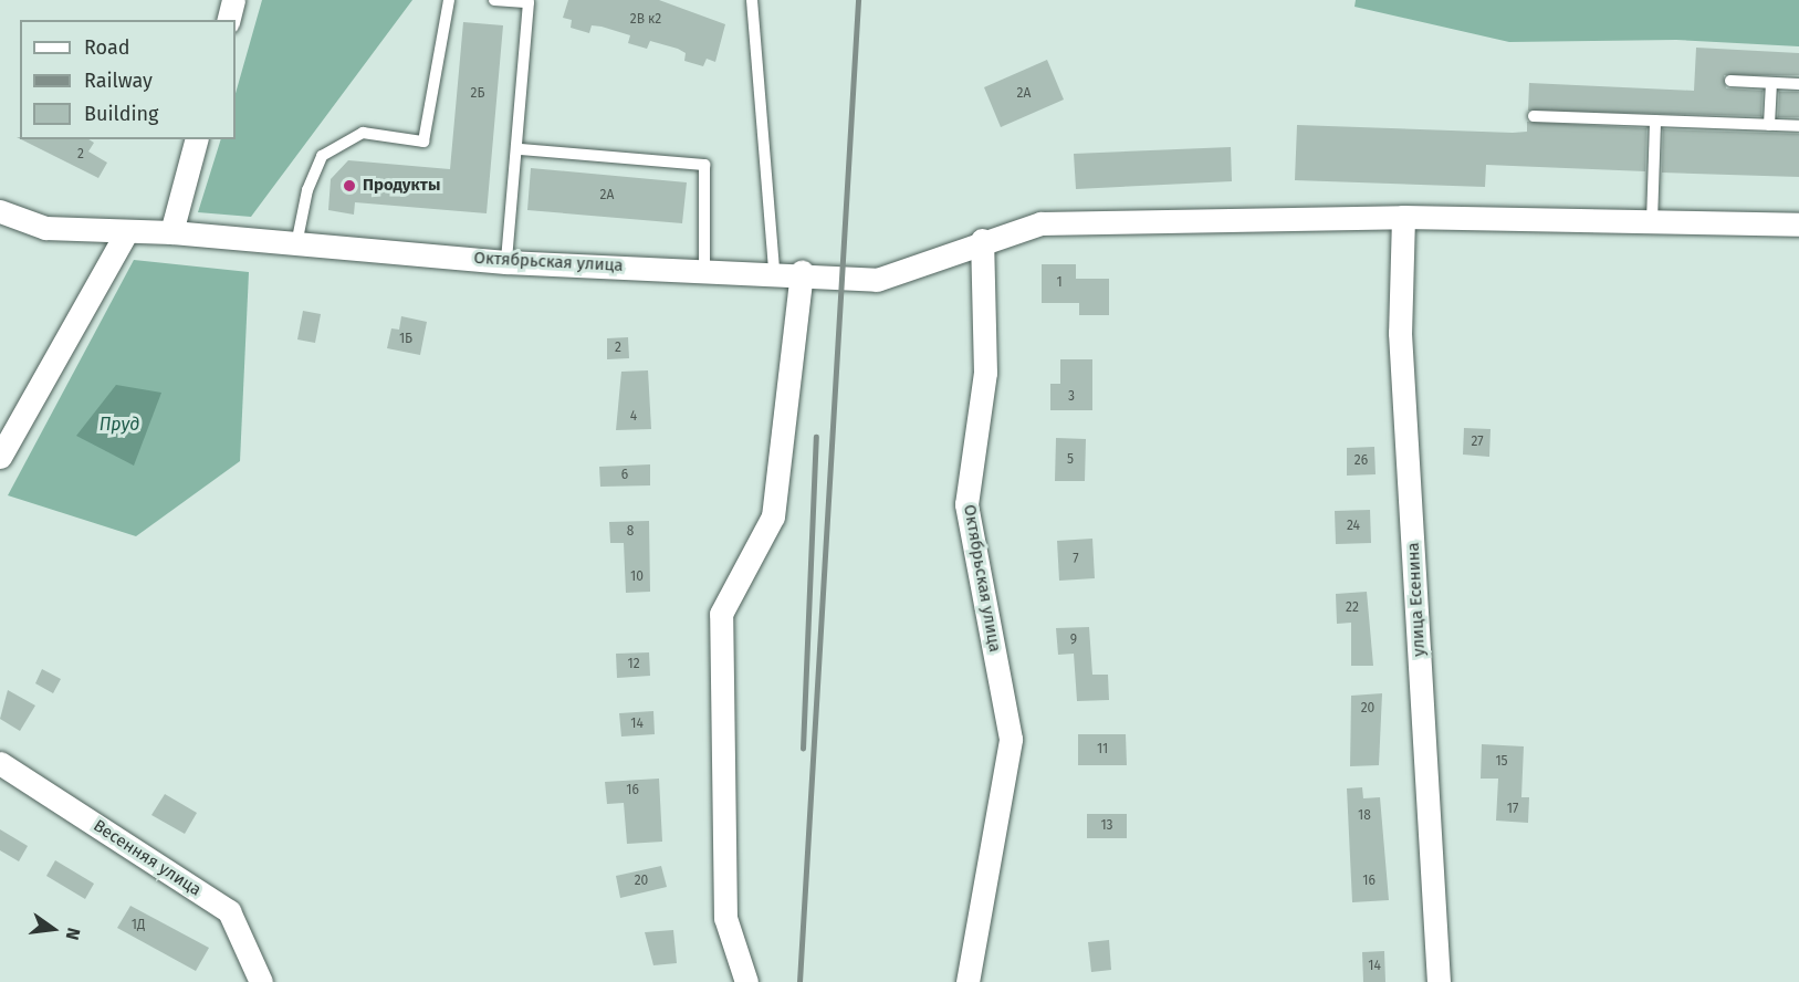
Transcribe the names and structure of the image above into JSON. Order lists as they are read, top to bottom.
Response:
{
  "streets": {
    "street": ["Октябрьская улица", "улица Есенина", "Весенняя улица"]
  },
  "water": ["Пруд"],
  "places": ["Продукты"],
  "house_numbers": [
    "2В к2",
    "2Б",
    "2А",
    "2",
    "2А",
    "1",
    "1Б",
    "2",
    "3",
    "4",
    "27",
    "5",
    "26",
    "6",
    "24",
    "8",
    "7",
    "10",
    "22",
    "9",
    "12",
    "20",
    "14",
    "11",
    "15",
    "16",
    "17",
    "18",
    "13",
    "20",
    "16",
    "1Д",
    "14"
  ],
  "legend": ["Road", "Railway", "Building"],
  "north": "right"
}
